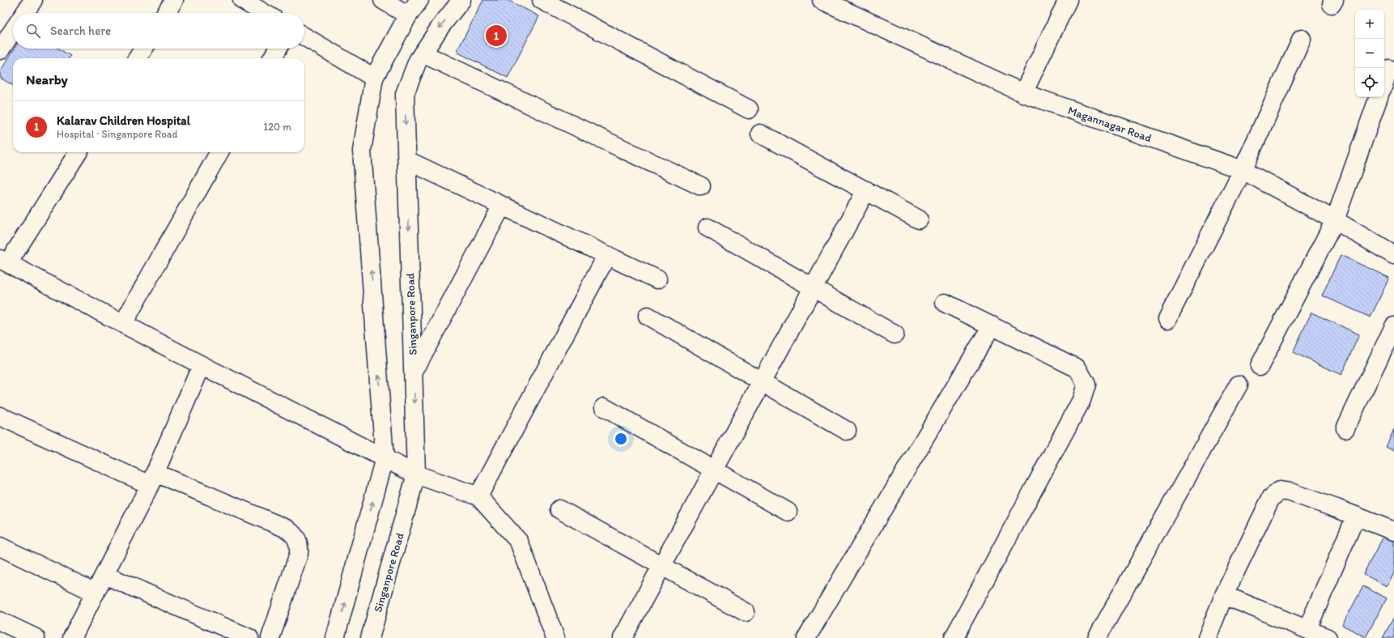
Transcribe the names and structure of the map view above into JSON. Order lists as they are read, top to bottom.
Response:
{
  "streets": {
    "street": ["Magannagar Road", "Singanpore Road"]
  },
  "page": {
    "map_buttons": ["+", "−"],
    "search": "Search here",
    "pins": "1",
    "heading": "Nearby",
    "list": [
      {
        "mark": "1",
        "name": "Kalarav Children Hospital",
        "note": "Hospital · Singanpore Road",
        "value": "120 m"
      }
    ]
  }
}
